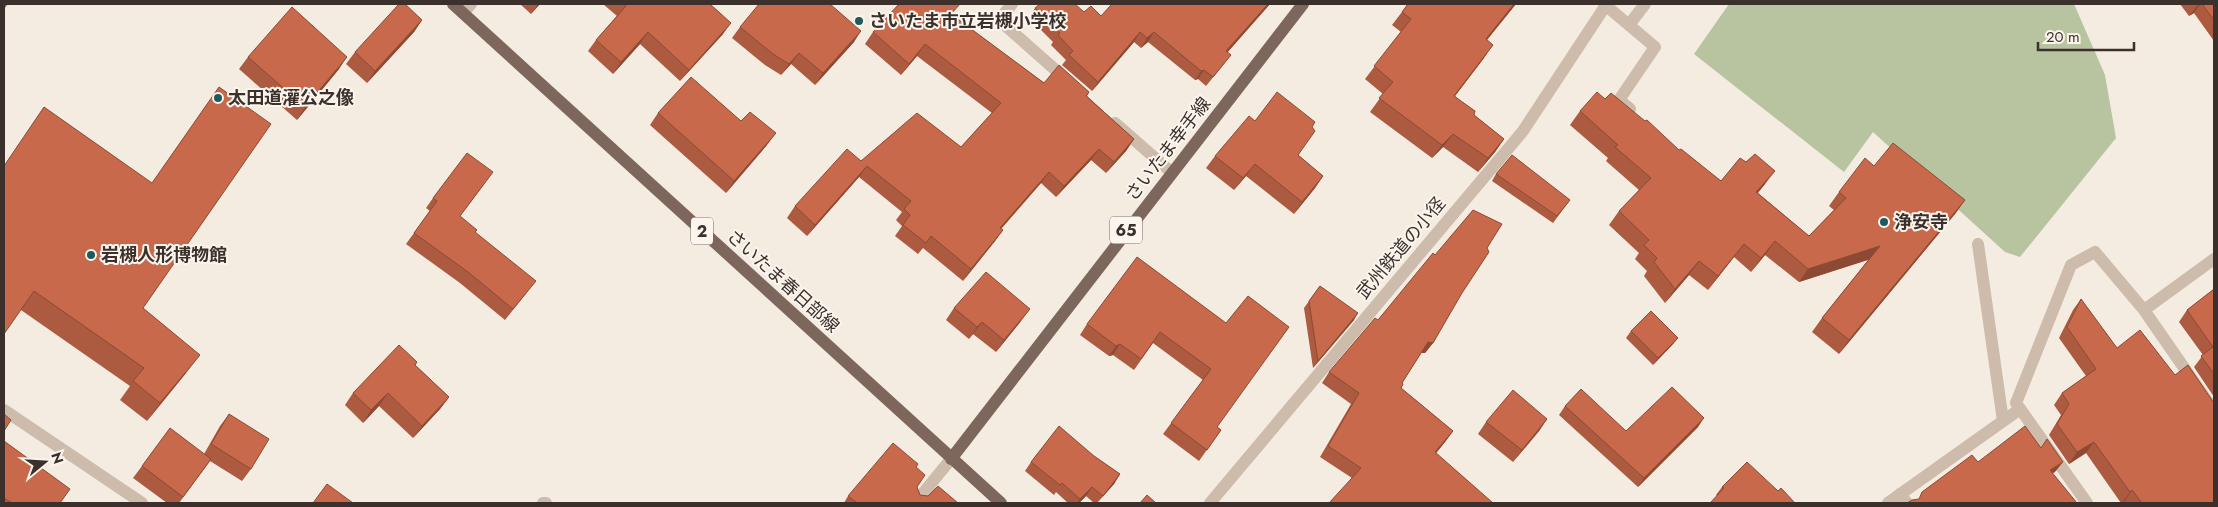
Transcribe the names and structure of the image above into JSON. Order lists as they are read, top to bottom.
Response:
{
  "streets": {
    "main road": [
      "さいたま幸手線",
      "65",
      "2",
      "さいたま春日部線"
    ],
    "street": ["武州鉄道の小径"]
  },
  "crossings": [
    ["さいたま幸手線", "さいたま春日部線"]
  ],
  "places": [
    "さいたま市立岩槻小学校",
    "太田道灌公之像",
    "浄安寺",
    "岩槻人形博物館"
  ],
  "scale_bar": "20 m",
  "north": "right"
}
